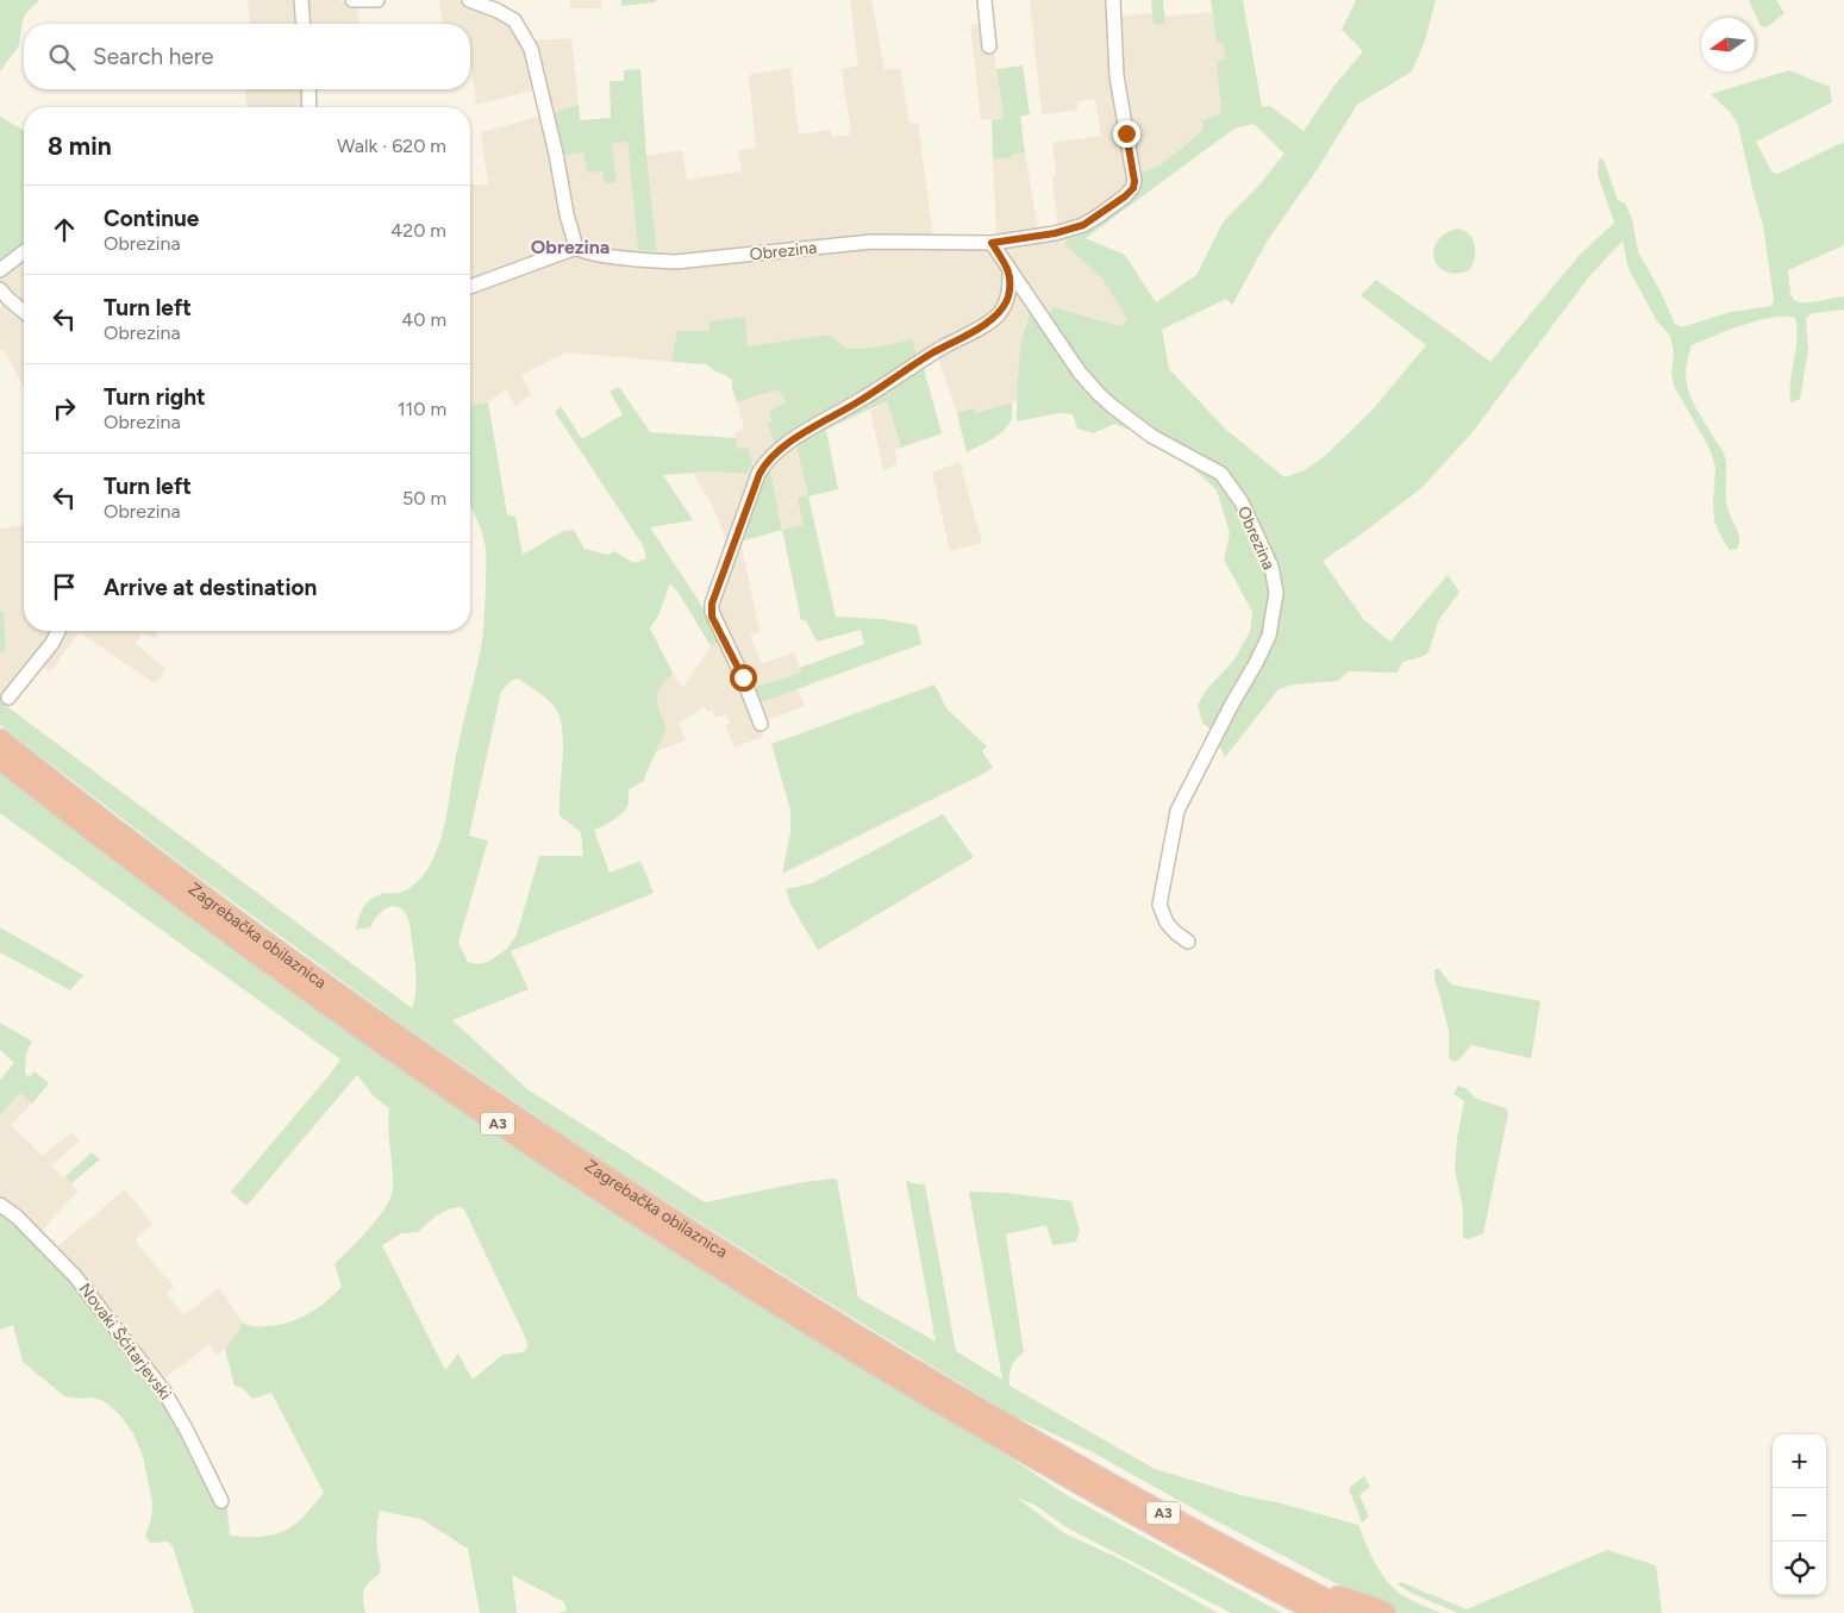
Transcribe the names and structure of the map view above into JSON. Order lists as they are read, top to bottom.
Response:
{
  "streets": {
    "highway": ["Zagrebačka obilaznica", "A3"],
    "street": ["Obrezina", "Novaki Šćitarjevski"]
  },
  "districts": ["Obrezina"],
  "north": "left",
  "page": {
    "search": "Search here",
    "heading": ["8 min", "Walk · 620 m"],
    "list": [
      ["Continue", "Obrezina", "420 m"],
      ["Turn left", "Obrezina", "40 m"],
      ["Turn right", "Obrezina", "110 m"],
      ["Turn left", "Obrezina", "50 m"],
      "Arrive at destination"
    ],
    "map_buttons": ["+", "−"]
  }
}
